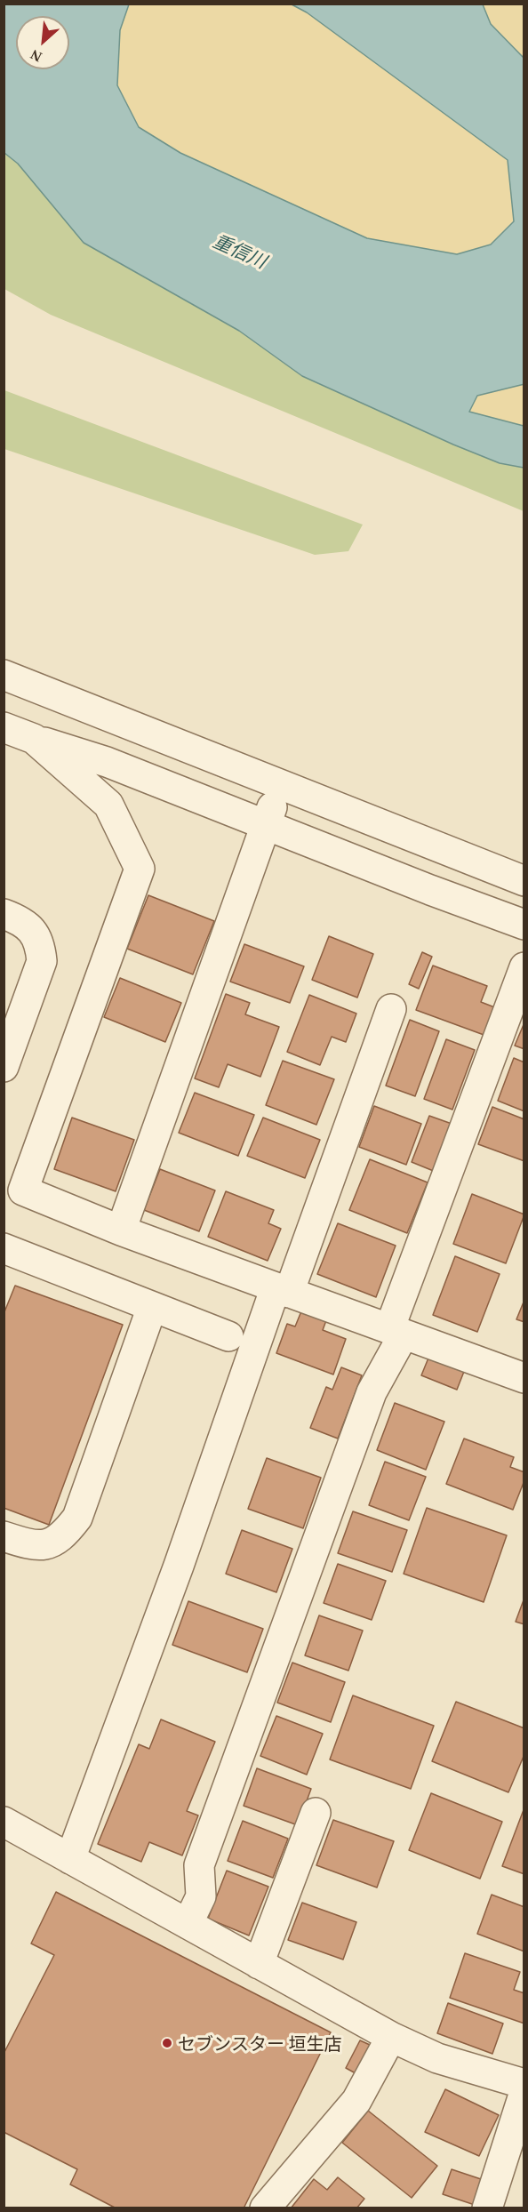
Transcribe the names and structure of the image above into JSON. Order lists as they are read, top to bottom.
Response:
{
  "water": ["重信川"],
  "places": ["セブンスター 垣生店"],
  "north": "bottom left"
}
